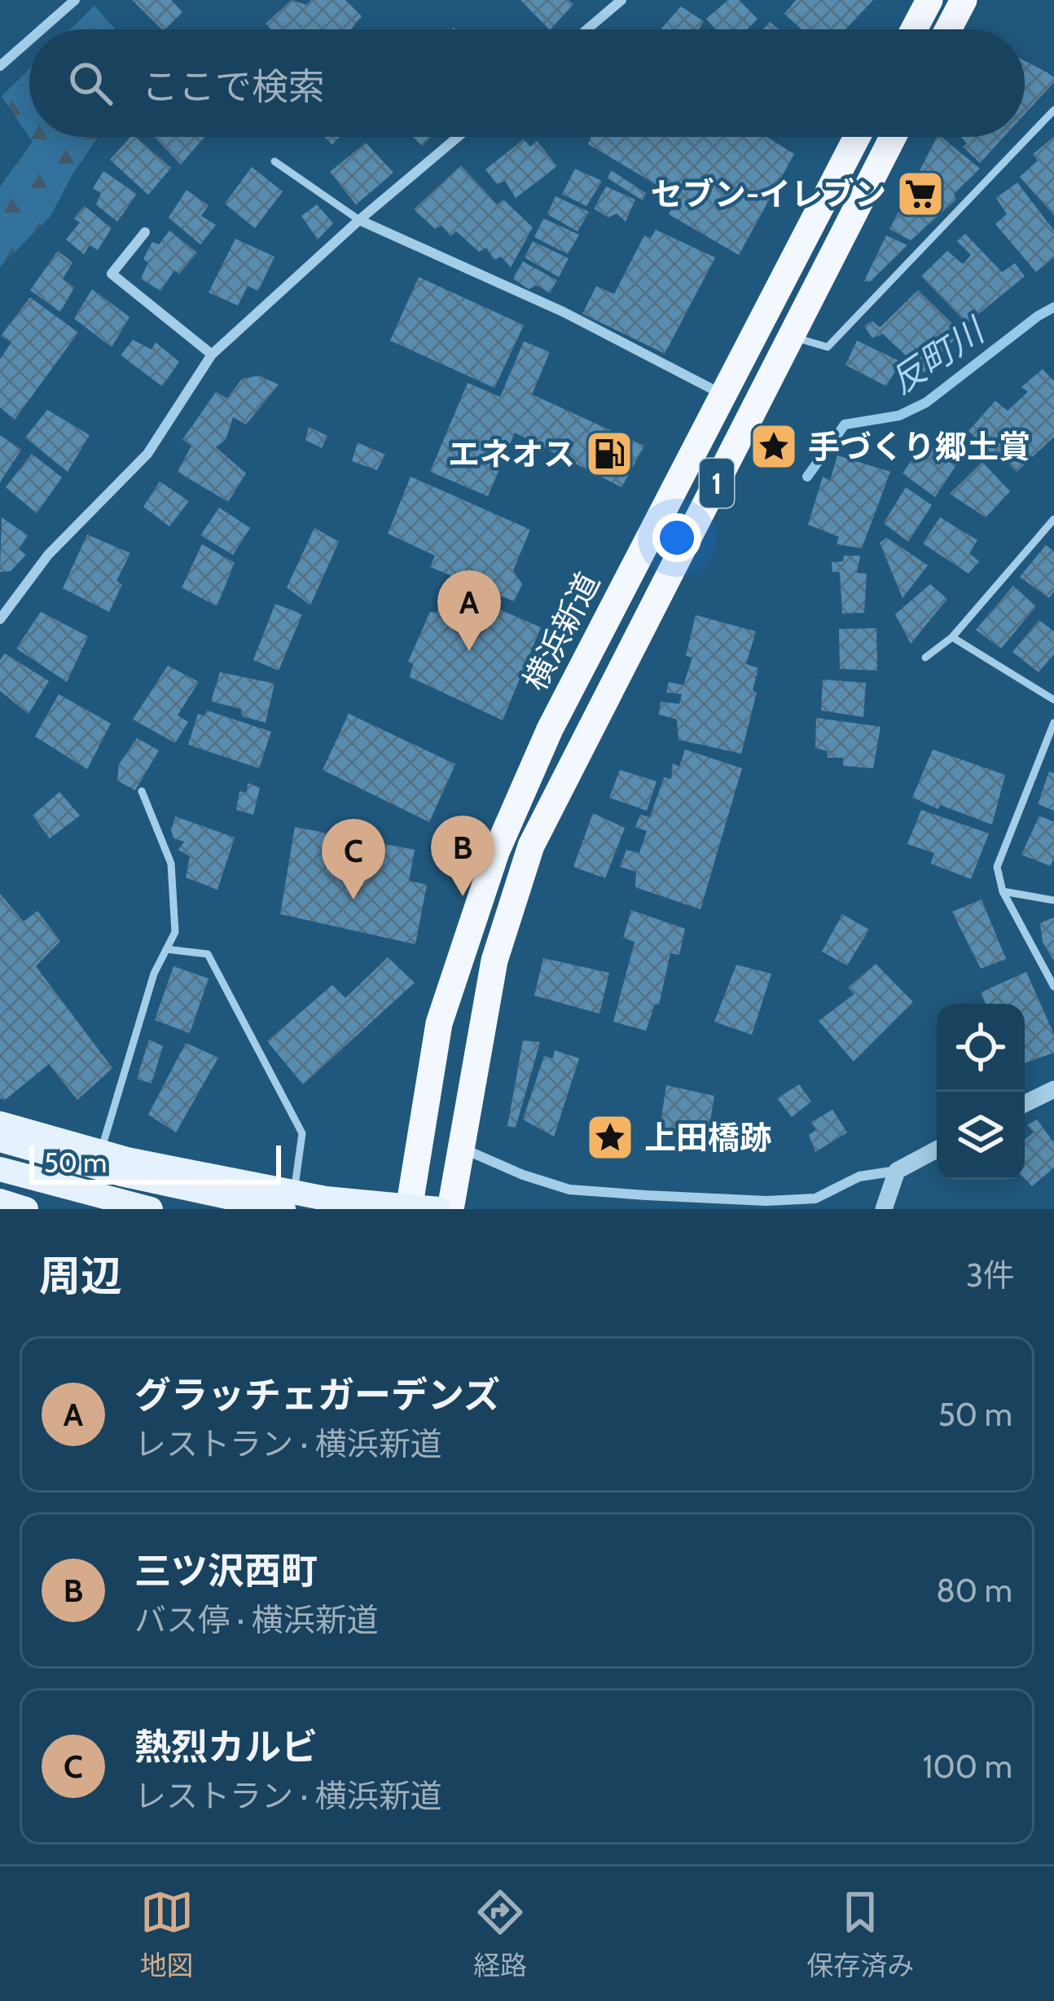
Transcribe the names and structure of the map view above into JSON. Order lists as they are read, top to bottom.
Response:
{
  "streets": {
    "highway": ["1", "横浜新道"]
  },
  "water": ["反町川"],
  "places": {
    "supermarket": ["セブン-イレブン"],
    "place": ["手づくり郷土賞", "上田橋跡"],
    "fuel station": ["エネオス"]
  },
  "scale_bar": "50 m",
  "page": {
    "search": "ここで検索",
    "pins": ["A", "B", "C"],
    "scale": "50 m",
    "heading": ["周辺", "3件"],
    "list": [
      {
        "mark": "A",
        "name": "グラッチェガーデンズ",
        "note": "レストラン · 横浜新道",
        "value": "50 m"
      },
      {
        "mark": "B",
        "name": "三ツ沢西町",
        "note": "バス停 · 横浜新道",
        "value": "80 m"
      },
      {
        "mark": "C",
        "name": "熱烈カルビ",
        "note": "レストラン · 横浜新道",
        "value": "100 m"
      }
    ],
    "nav": ["地図", "経路", "保存済み"]
  }
}
